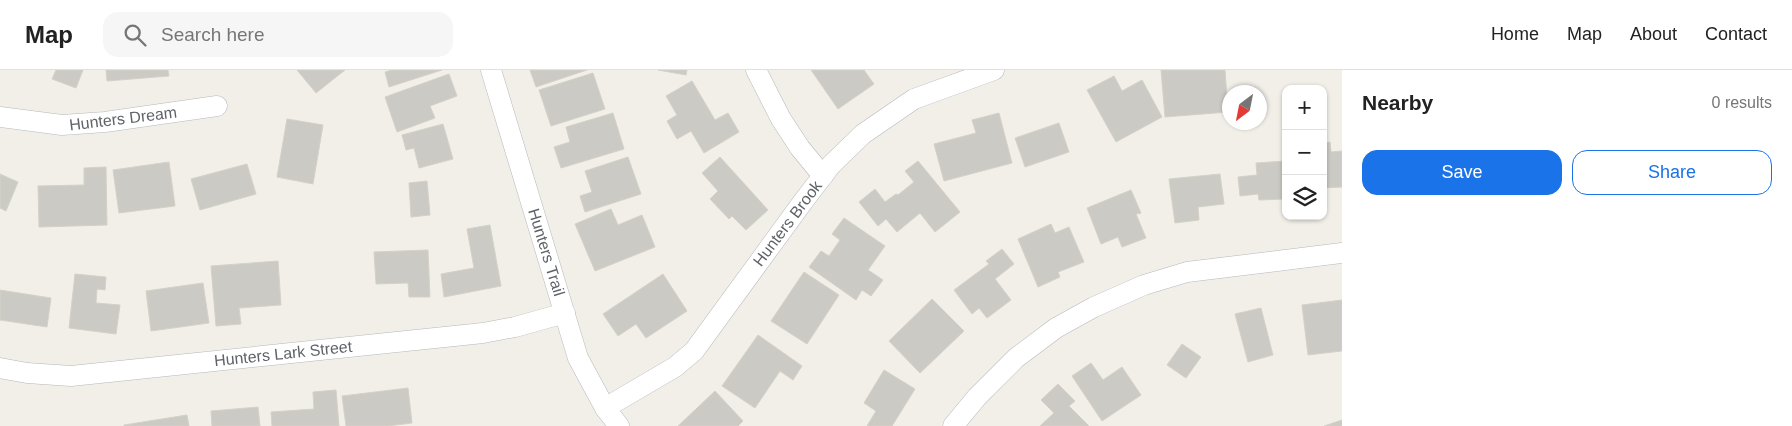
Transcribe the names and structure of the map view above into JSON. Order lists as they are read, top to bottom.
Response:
{
  "streets": {
    "street": [
      "Hunters Dream",
      "Hunters Brook",
      "Hunters Trail",
      "Hunters Lark Street"
    ]
  },
  "crossings": [
    ["Hunters Brook", "Hunters Trail"],
    ["Hunters Trail", "Hunters Lark Street"]
  ],
  "north": "bottom left",
  "page": {
    "header": "Map",
    "search": "Search here",
    "nav": [
      "Home",
      "Map",
      "About",
      "Contact"
    ],
    "heading": ["Nearby", "0 results"],
    "map_buttons": ["+", "−"],
    "buttons": ["Save", "Share"]
  }
}
